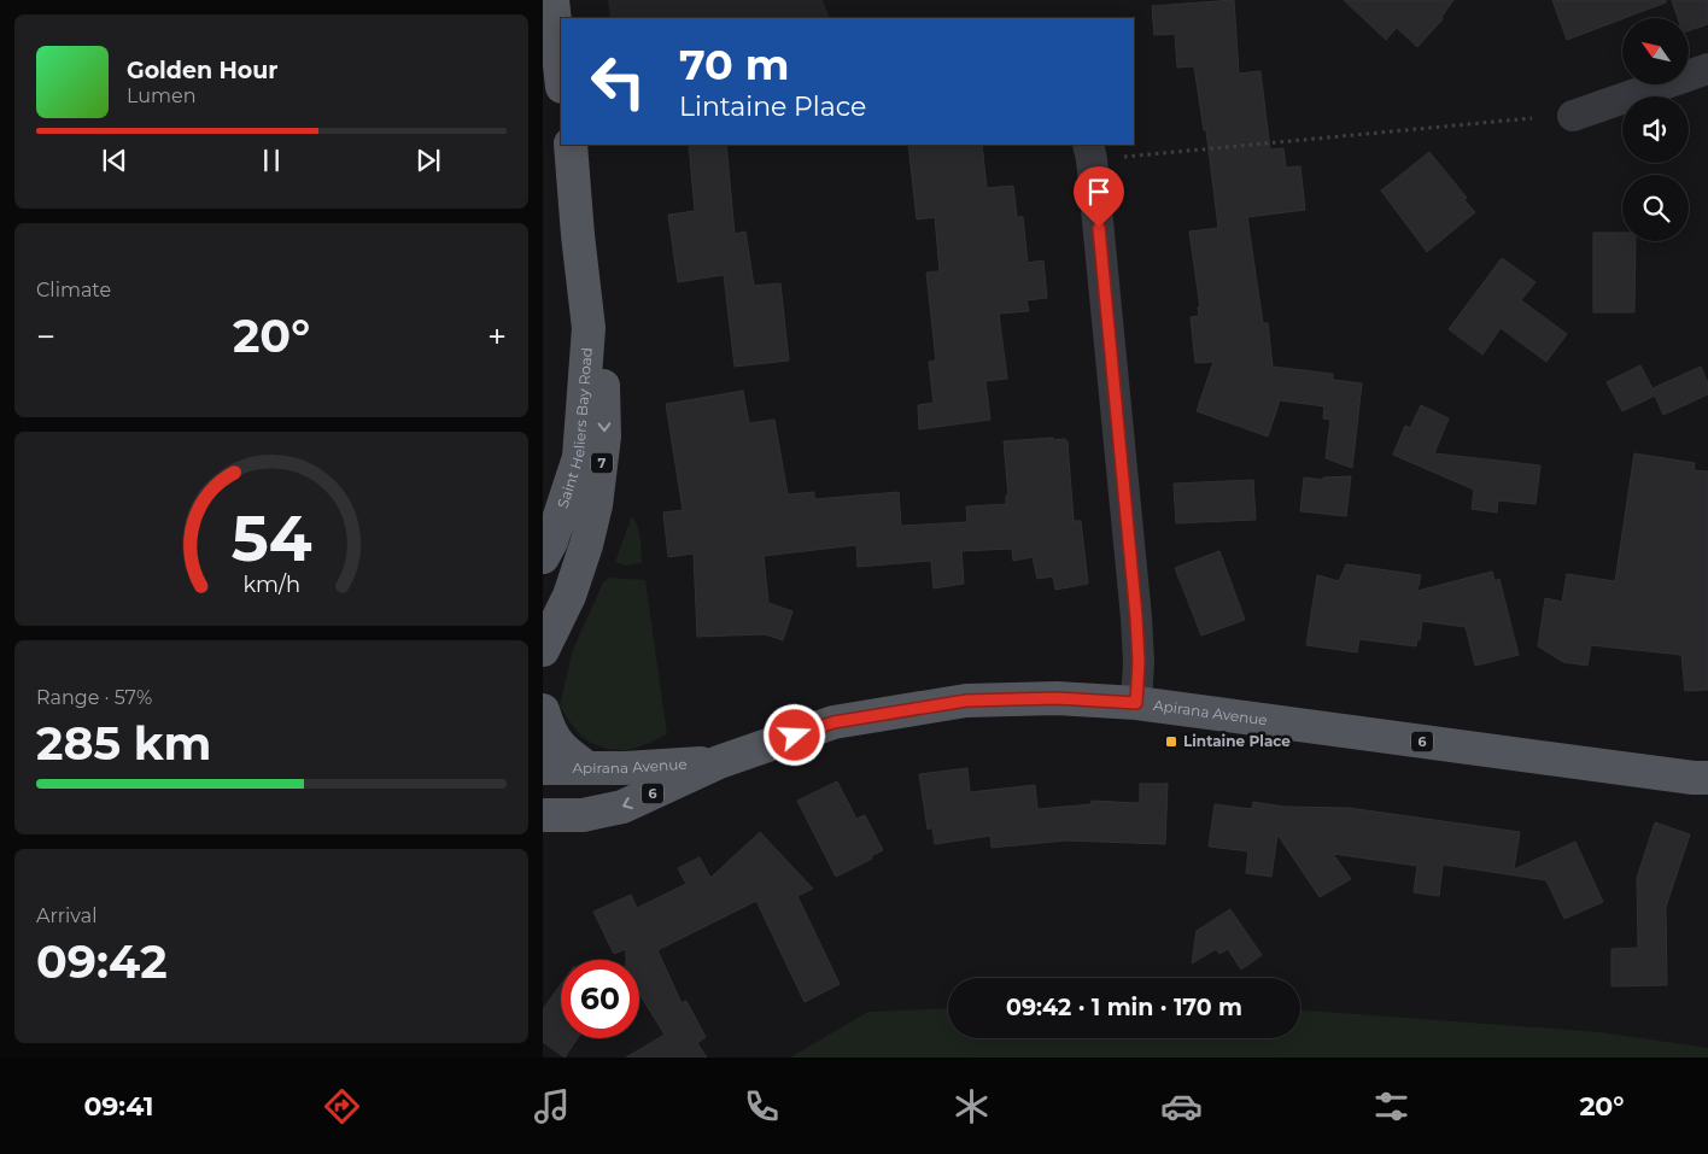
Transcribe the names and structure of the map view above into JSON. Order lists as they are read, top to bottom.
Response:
{
  "streets": {
    "main road": [
      "Saint Heliers Bay Road",
      "7",
      "Apirana Avenue",
      "6"
    ]
  },
  "crossings": [
    ["Saint Heliers Bay Road", "7"],
    ["Apirana Avenue", "6"]
  ],
  "places": {
    "transit": ["Lintaine Place"]
  },
  "north": "top left",
  "page": {
    "turn": ["70 m", "Lintaine Place"],
    "song": ["Golden Hour", "Lumen"],
    "tile": [
      "Climate",
      ["Range · 57%", "285 km"],
      ["Arrival", "09:42"]
    ],
    "heat": ["−", "20°", "+"],
    "limit": "60",
    "trip": "09:42 · 1 min · 170 m",
    "tabs": ["09:41", "20°"],
    "gauge": ["54", "km/h"]
  }
}
